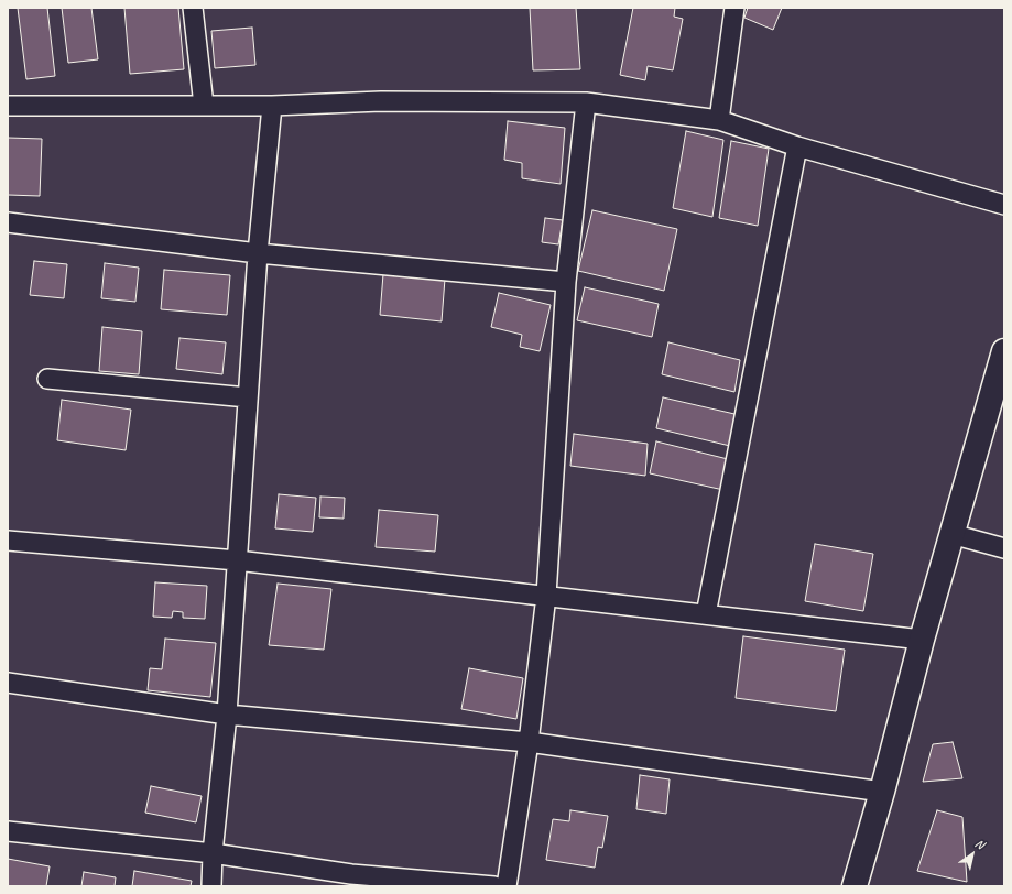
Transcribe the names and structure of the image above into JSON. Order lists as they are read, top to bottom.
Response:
{
  "north": "top right"
}
